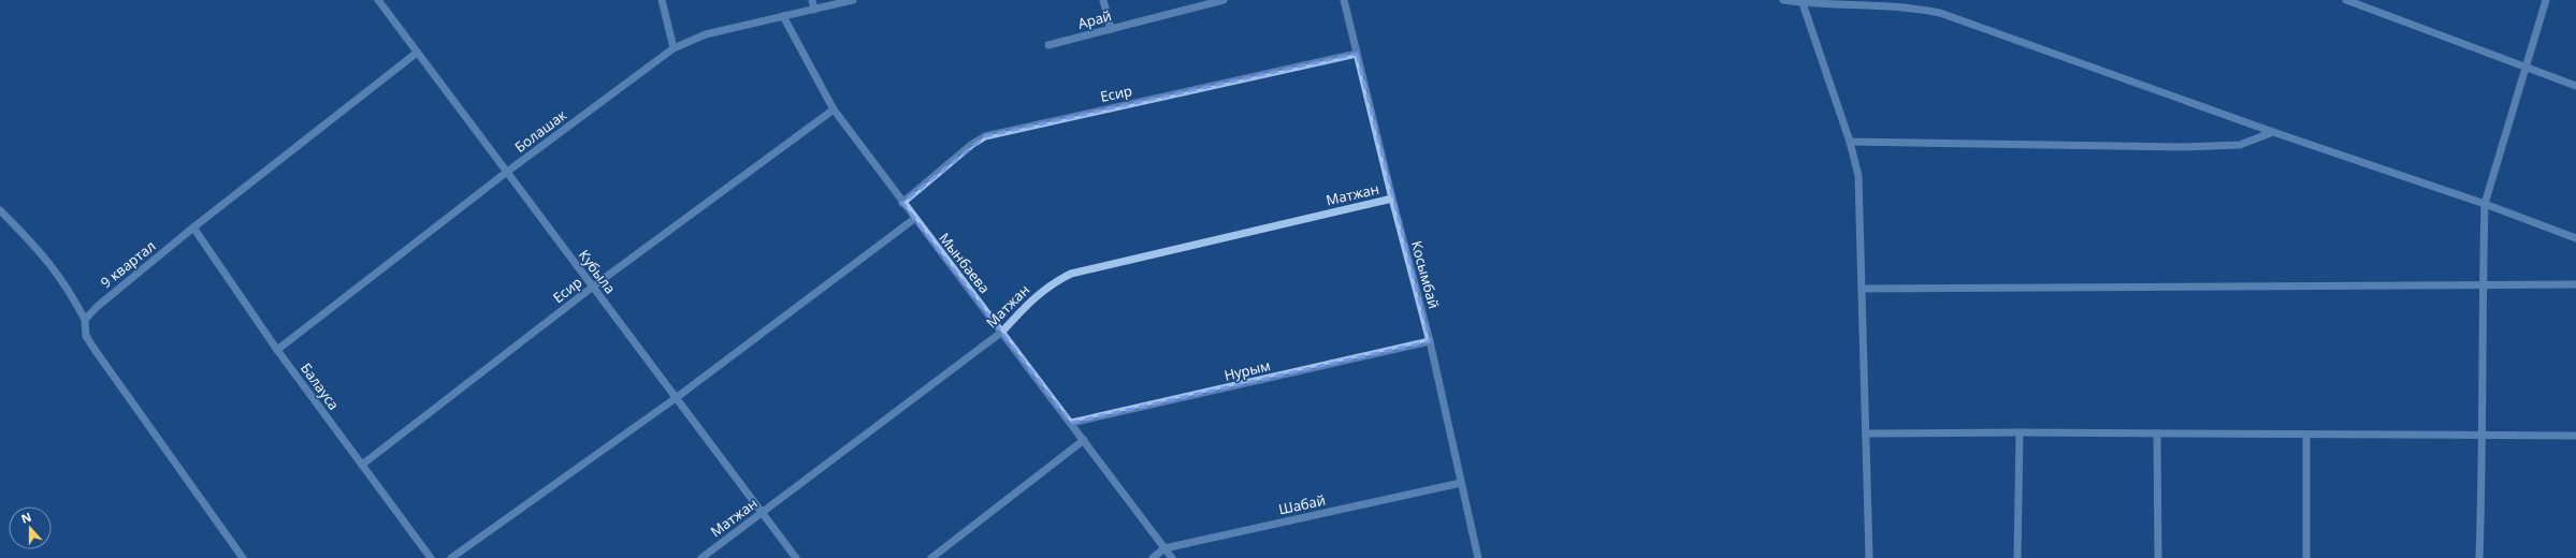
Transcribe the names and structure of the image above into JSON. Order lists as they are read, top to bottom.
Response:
{
  "streets": {
    "street": [
      "Арай",
      "Есир",
      "Болашак",
      "Матжан",
      "Мынбаева",
      "9 квартал",
      "Кубыла",
      "Косымбай",
      "Нурым",
      "Балауса",
      "Шабай"
    ]
  },
  "crossings": [
    ["Есир", "Мынбаева"],
    ["Есир", "Кубыла"],
    ["Есир", "Косымбай"],
    ["Есир", "Балауса"],
    ["Болашак", "Мынбаева"],
    ["Болашак", "Кубыла"],
    ["Болашак", "Балауса"],
    ["Матжан", "Мынбаева"],
    ["Матжан", "Кубыла"],
    ["Матжан", "Косымбай"],
    ["Мынбаева", "Нурым"],
    ["Мынбаева", "Шабай"],
    ["9 квартал", "Кубыла"],
    ["9 квартал", "Балауса"],
    ["Косымбай", "Нурым"],
    ["Косымбай", "Шабай"]
  ],
  "north": "top"
}
